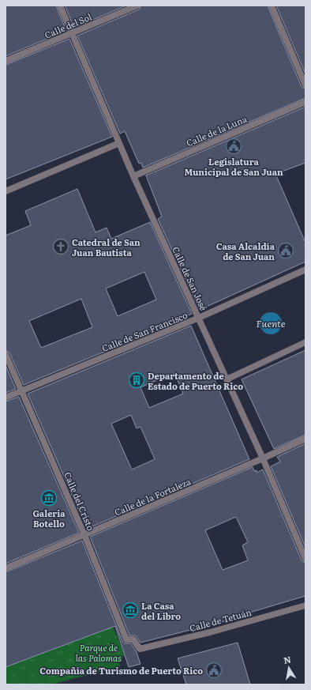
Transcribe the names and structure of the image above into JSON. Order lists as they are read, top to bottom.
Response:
{
  "streets": {
    "street": [
      "Calle del Sol",
      "Calle de la Luna",
      "Calle de San José",
      "Calle de San Francisco",
      "Calle de la Fortaleza",
      "Calle del Cristo",
      "Calle de Tetuán"
    ]
  },
  "crossings": [
    ["Calle del Sol", "Calle de San José"],
    ["Calle de la Luna", "Calle de San José"],
    ["Calle de San José", "Calle de San Francisco"],
    ["Calle de San José", "Calle de la Fortaleza"],
    ["Calle de San Francisco", "Calle del Cristo"],
    ["Calle de la Fortaleza", "Calle del Cristo"],
    ["Calle del Cristo", "Calle de Tetuán"]
  ],
  "water": ["Fuente"],
  "parks": ["Parque de las Palomas"],
  "places": {
    "public building": ["Legislatura Municipal de San Juan", "Casa Alcaldía de San Juan", "Compañía de Turismo de Puerto Rico"],
    "church": ["Catedral de San Juan Bautista"],
    "building": ["Departamento de Estado de Puerto Rico"],
    "museum": ["Galeria Botello", "La Casa del Libro"]
  },
  "north": "top"
}
